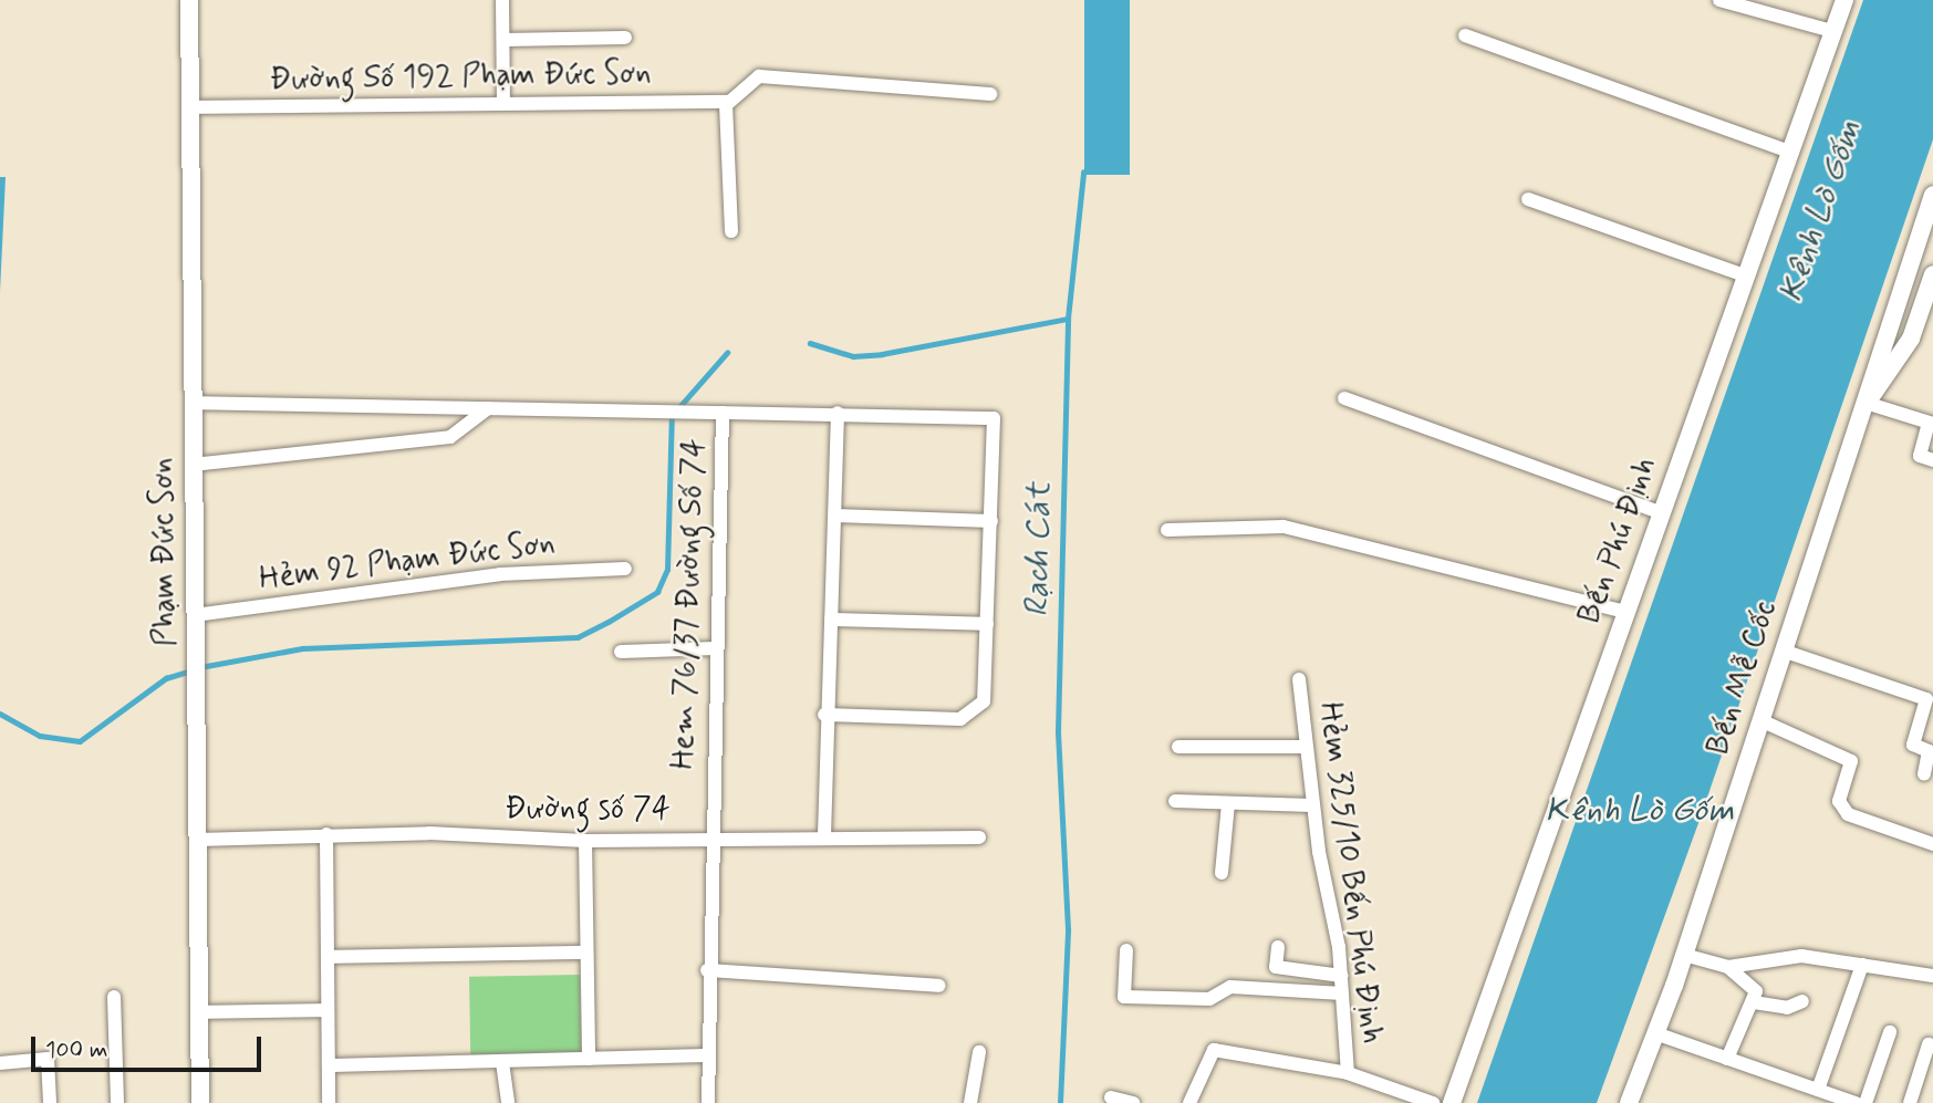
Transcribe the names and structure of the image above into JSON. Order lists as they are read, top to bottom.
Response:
{
  "streets": {
    "street": [
      "Đường Số 192 Phạm Đức Sơn",
      "Bến Phú Định",
      "Phạm Đức Sơn",
      "Hẻm 92 Phạm Đức Sơn",
      "Hem 76/37 Đường Số 74",
      "Bến Mễ Cốc",
      "Đường số 74",
      "Hẻm 325/10 Bến Phú Định"
    ]
  },
  "crossings": [
    ["Đường Số 192 Phạm Đức Sơn", "Phạm Đức Sơn"],
    ["Phạm Đức Sơn", "Hẻm 92 Phạm Đức Sơn"],
    ["Phạm Đức Sơn", "Đường số 74"],
    ["Hem 76/37 Đường Số 74", "Đường số 74"]
  ],
  "water": ["Kênh Lò Gốm", "Rạch Cát"],
  "scale_bar": "100 m"
}
